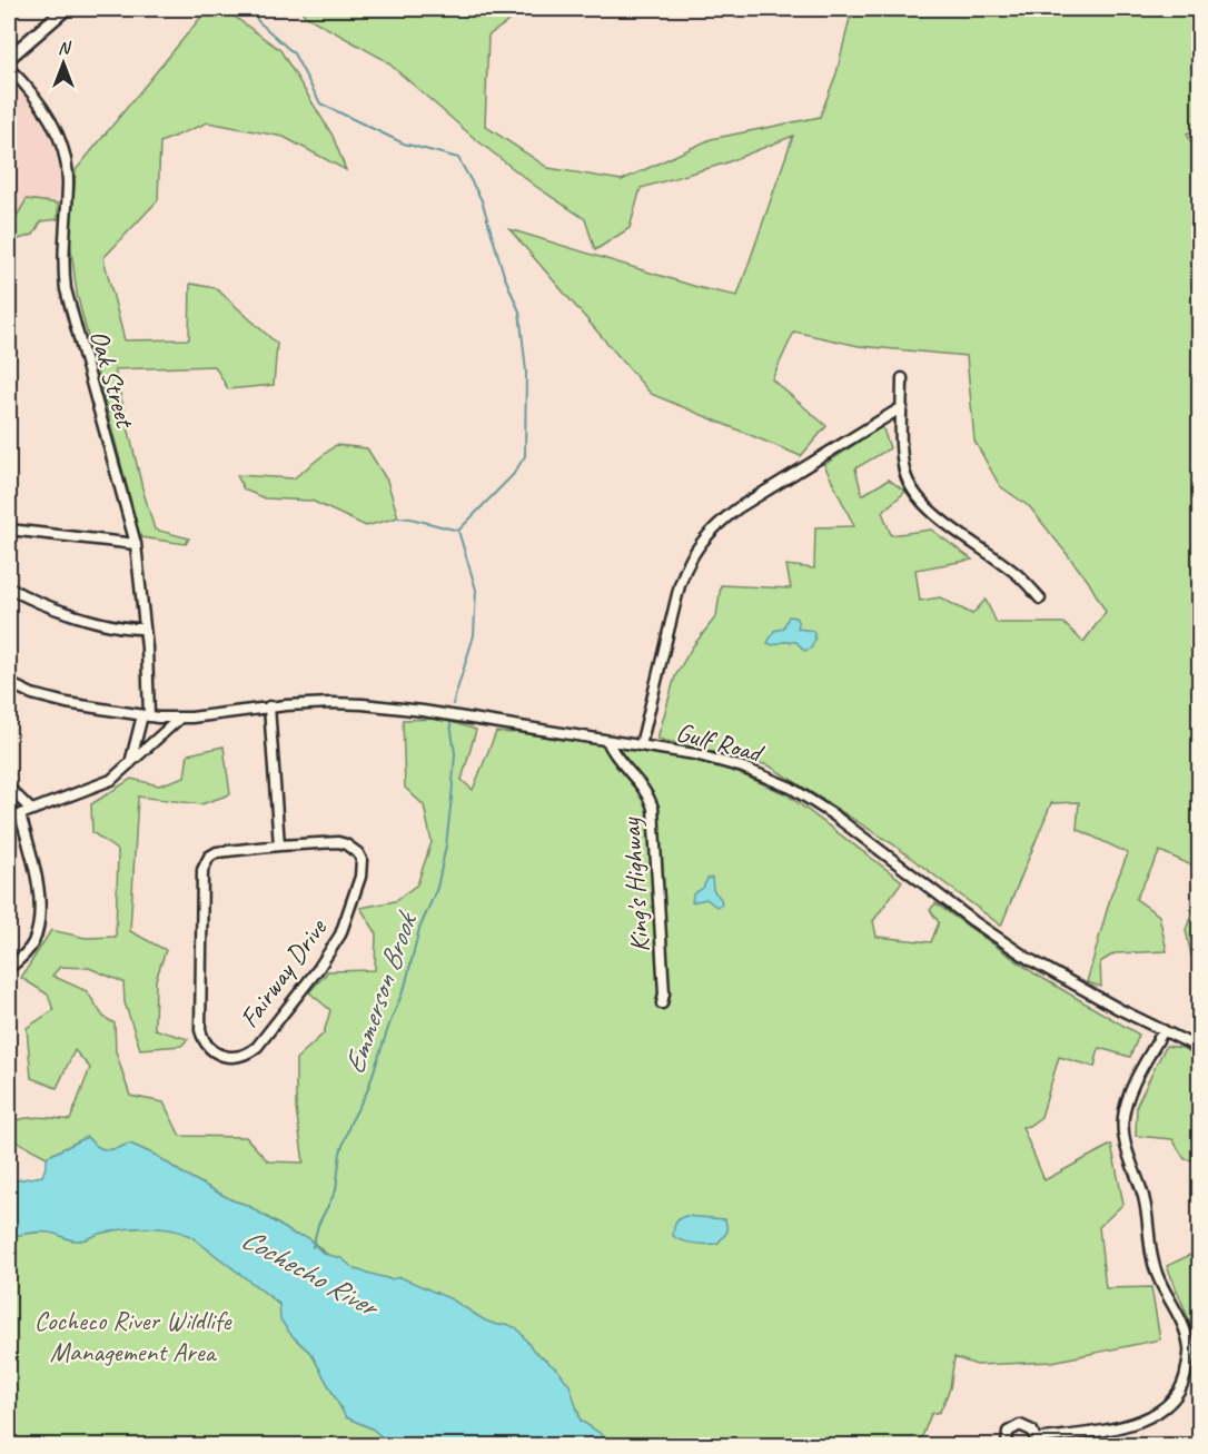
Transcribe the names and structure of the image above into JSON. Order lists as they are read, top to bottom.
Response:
{
  "streets": {
    "street": [
      "Oak Street",
      "Gulf Road",
      "King's Highway",
      "Fairway Drive"
    ]
  },
  "crossings": [
    ["Oak Street", "Gulf Road"],
    ["Gulf Road", "King's Highway"]
  ],
  "water": ["Emmerson Brook", "Cochecho River"],
  "parks": ["Cocheco River Wildlife Management Area"],
  "north": "top"
}
